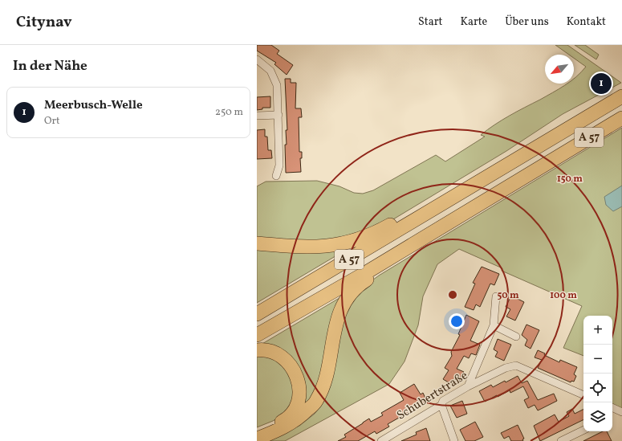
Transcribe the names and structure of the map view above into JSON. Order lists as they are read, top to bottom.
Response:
{
  "streets": {
    "highway": ["A 57"],
    "street": ["Schubertstraße"]
  },
  "north": "bottom left",
  "page": {
    "header": "Citynav",
    "nav": [
      "Start",
      "Karte",
      "Über uns",
      "Kontakt"
    ],
    "heading": "In der Nähe",
    "pins": "1",
    "list": [
      {
        "mark": "1",
        "name": "Meerbusch-Welle",
        "note": "Ort",
        "value": "250 m"
      }
    ],
    "map_buttons": ["+", "−"]
  },
  "rings": ["150 m", "50 m", "100 m"]
}
